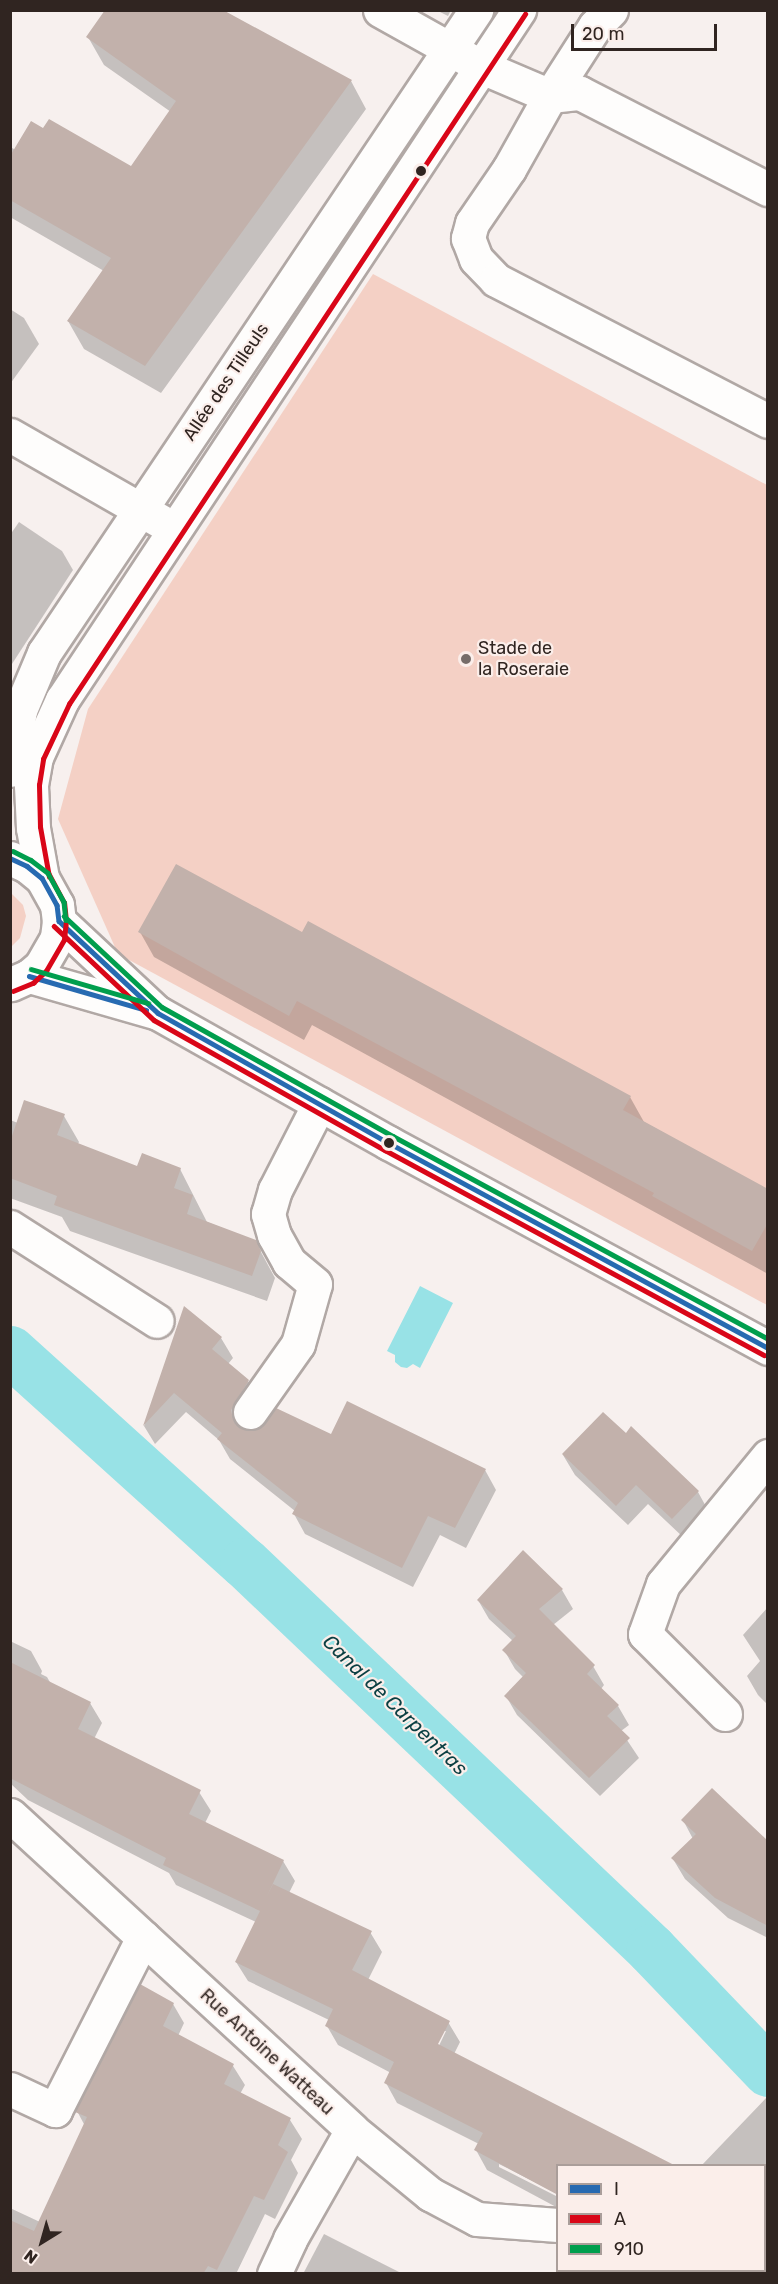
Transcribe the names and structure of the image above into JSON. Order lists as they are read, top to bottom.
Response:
{
  "streets": {
    "street": ["Allée des Tilleuls", "Rue Antoine Watteau"]
  },
  "water": ["Canal de Carpentras"],
  "places": ["Stade de la Roseraie"],
  "lines": ["transit line A", "transit line 910", "transit line I"],
  "legend": ["I", "A", "910"],
  "scale_bar": "20 m",
  "north": "bottom left"
}
